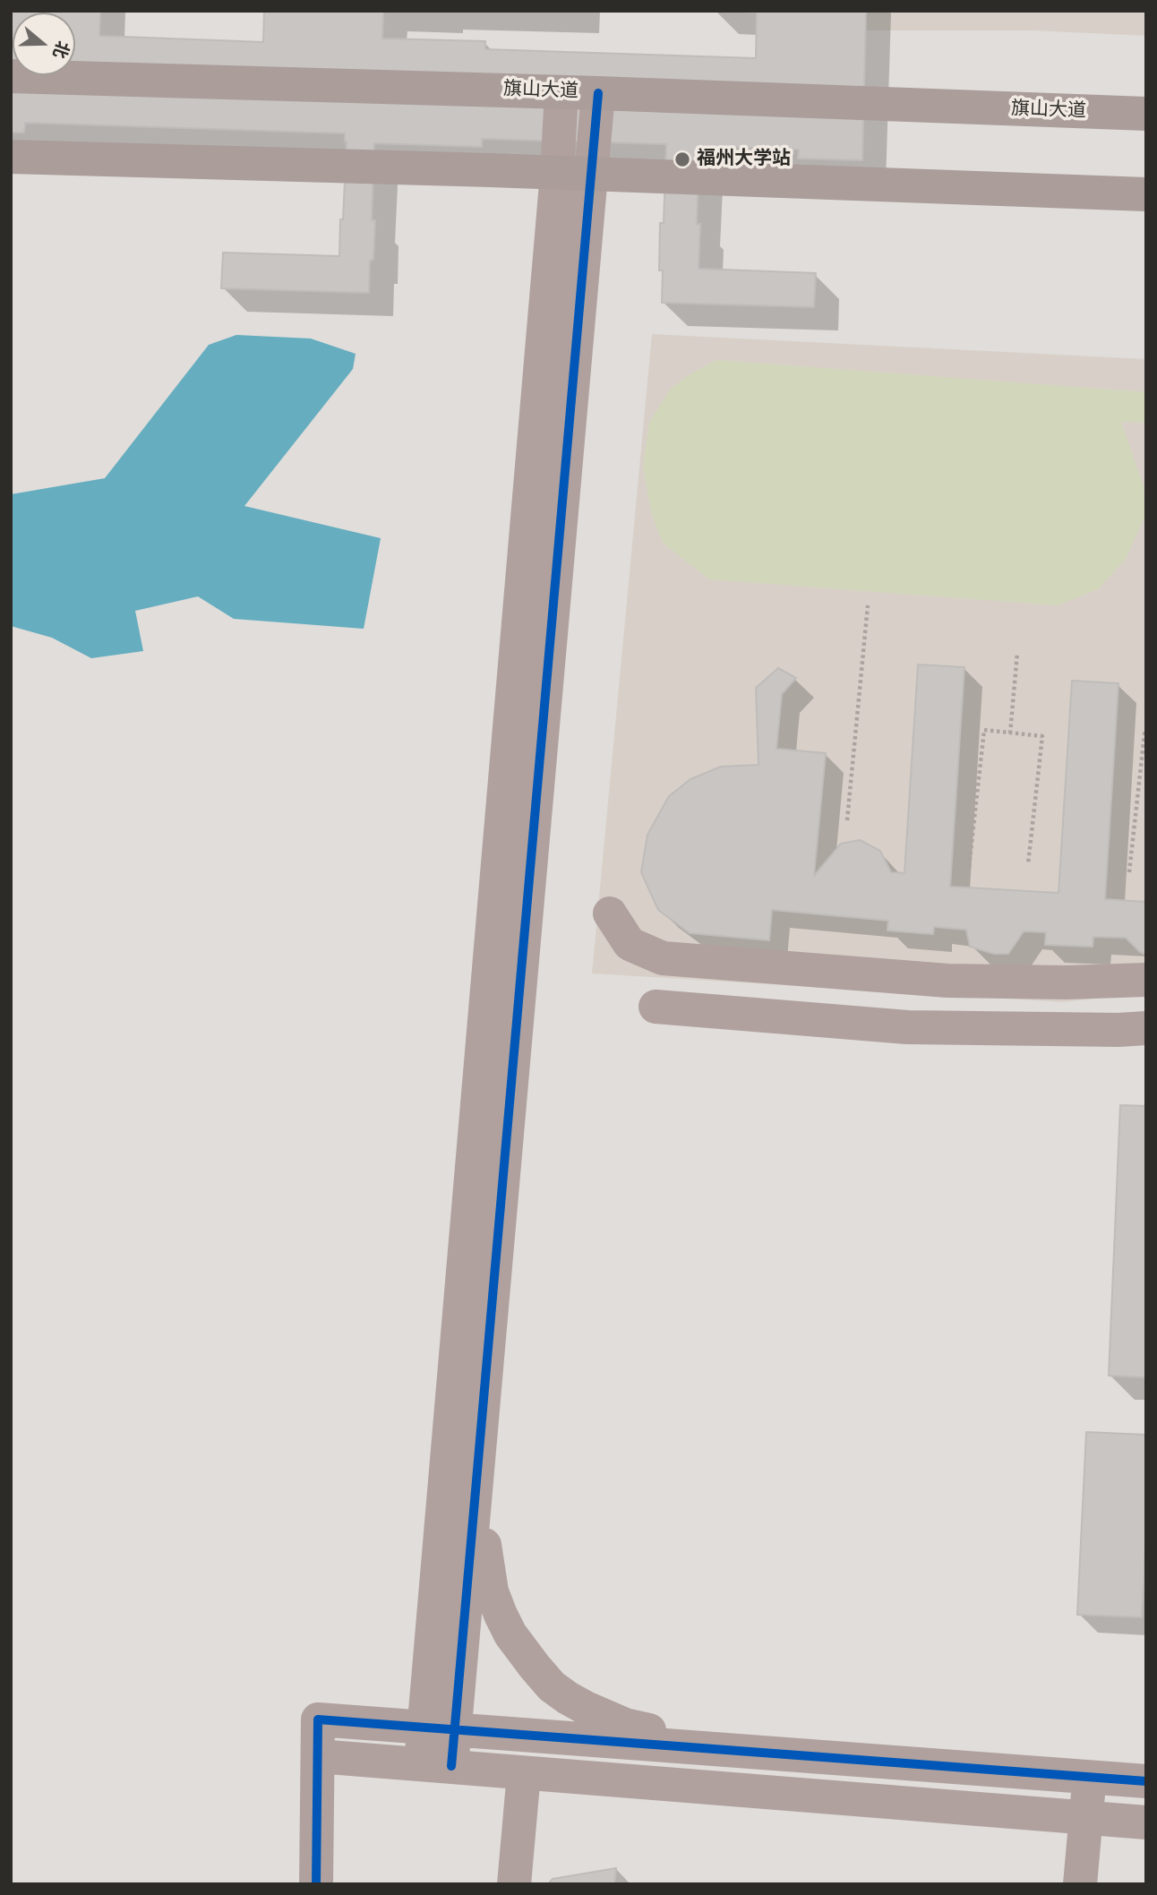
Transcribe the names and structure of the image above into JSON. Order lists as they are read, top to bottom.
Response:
{
  "streets": {
    "highway": ["旗山大道"]
  },
  "places": ["福州大学站"],
  "north": "right"
}
